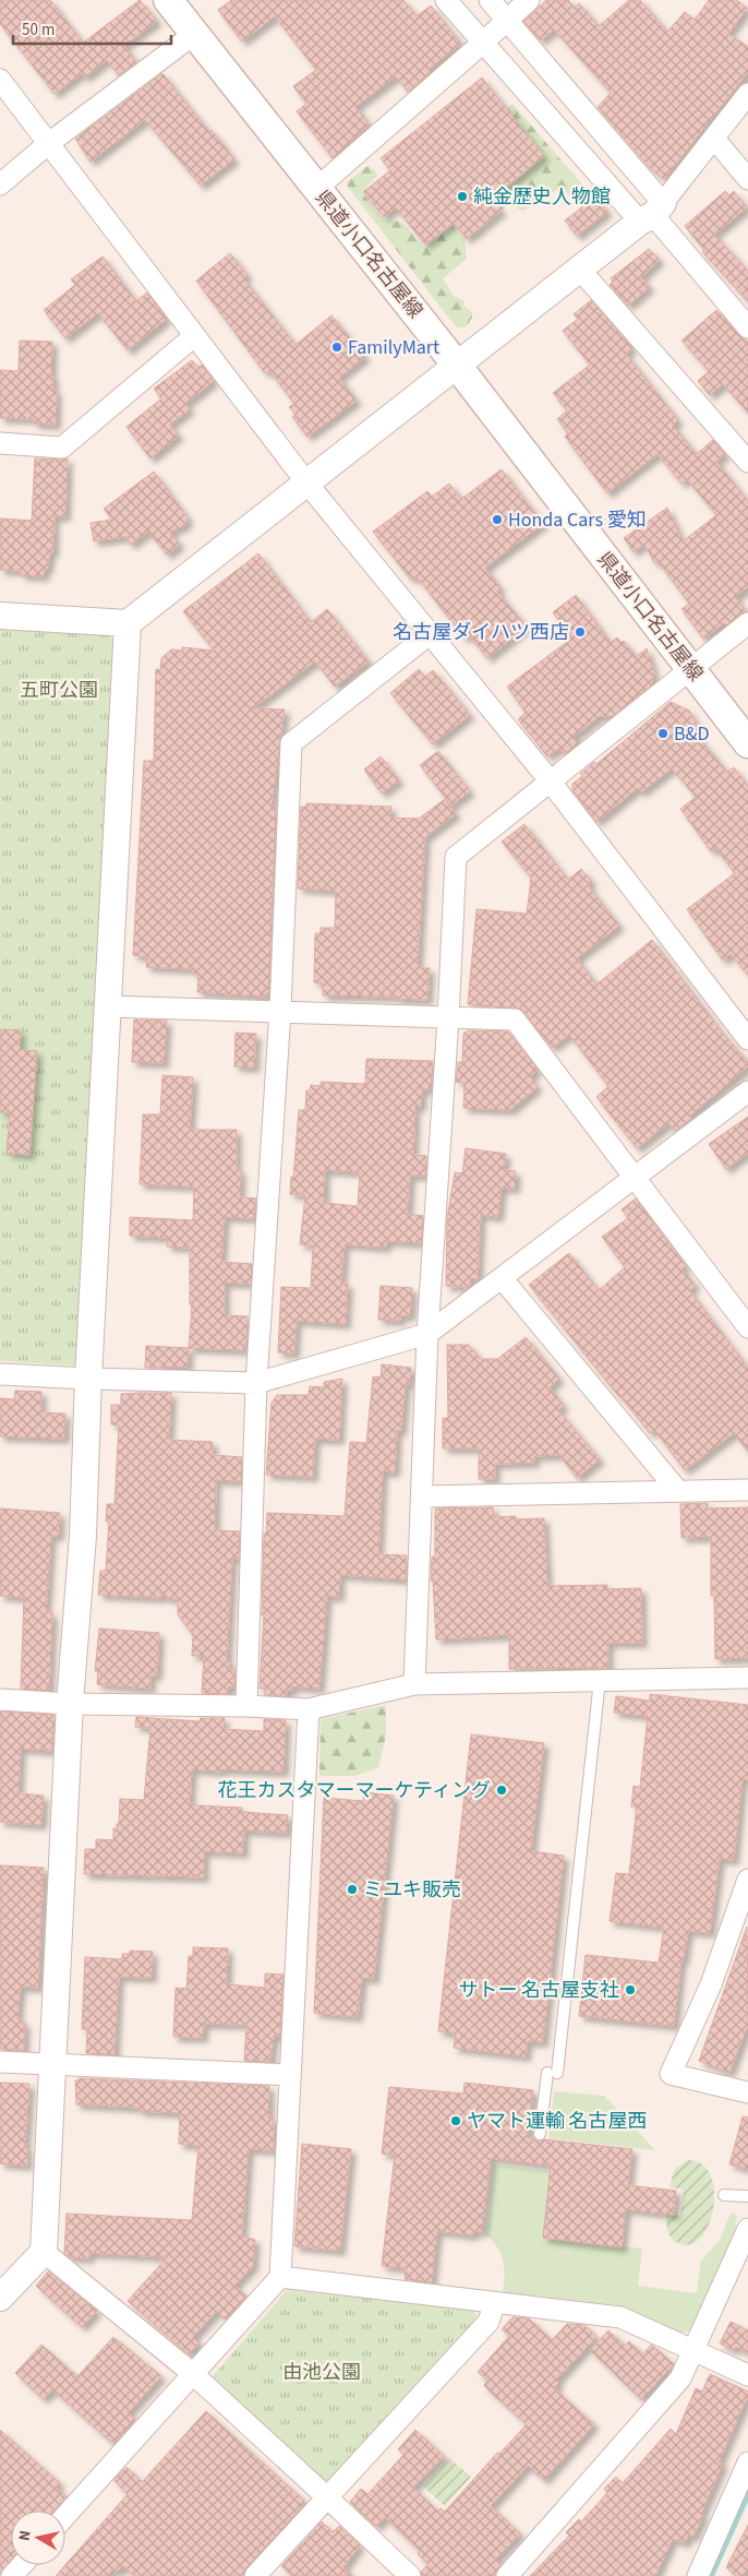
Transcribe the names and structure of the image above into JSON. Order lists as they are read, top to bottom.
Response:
{
  "streets": {
    "main road": ["県道小口名古屋線"]
  },
  "parks": ["五町公園", "由池公園"],
  "places": [
    "純金歴史人物館",
    "FamilyMart",
    "Honda Cars 愛知",
    "名古屋ダイハツ西店",
    "B&D",
    "花王カスタマーマーケティング",
    "ミユキ販売",
    "サトー 名古屋支社",
    "ヤマト運輸 名古屋西"
  ],
  "scale_bar": "50 m",
  "north": "left"
}
